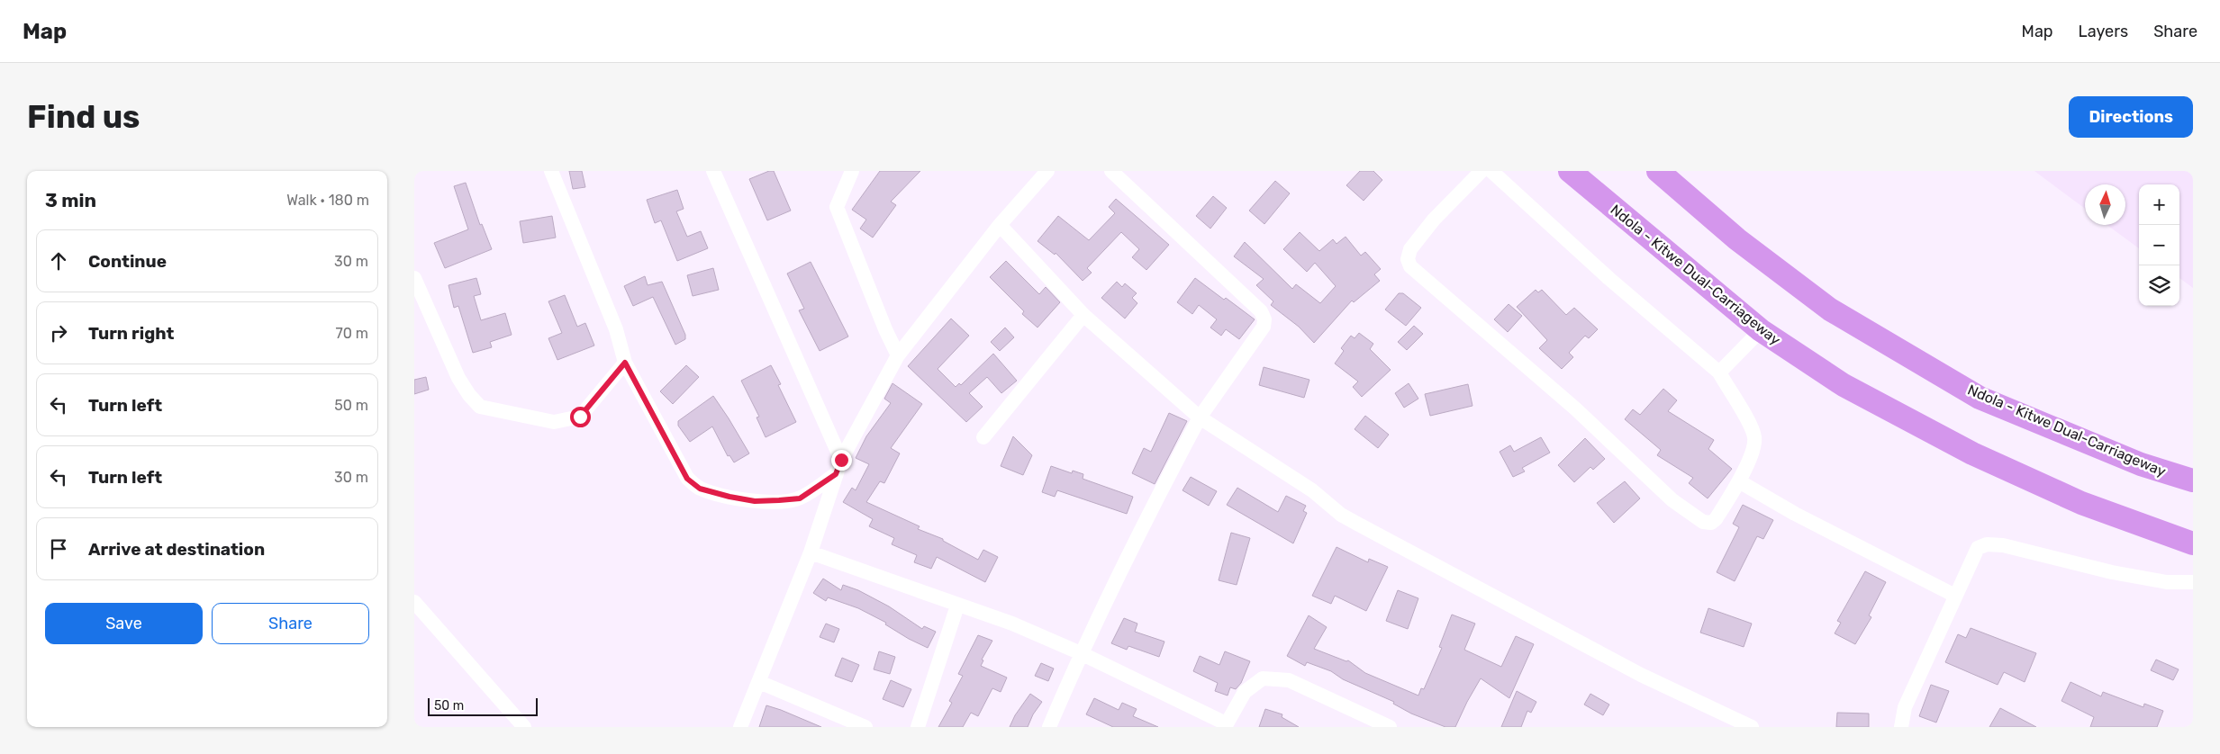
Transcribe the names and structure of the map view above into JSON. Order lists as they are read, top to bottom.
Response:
{
  "streets": {
    "highway": ["Ndola - Kitwe Dual-Carriageway"]
  },
  "scale_bar": "50 m",
  "north": "top",
  "page": {
    "header": "Map",
    "nav": ["Map", "Layers", "Share"],
    "buttons": [
      "Directions",
      ["Save", "Share"]
    ],
    "title": "Find us",
    "heading": ["3 min", "Walk · 180 m"],
    "map_buttons": ["+", "−"],
    "list": [
      ["Continue", "30 m"],
      ["Turn right", "70 m"],
      ["Turn left", "50 m"],
      ["Turn left", "30 m"],
      "Arrive at destination"
    ],
    "scale": "50 m"
  }
}
